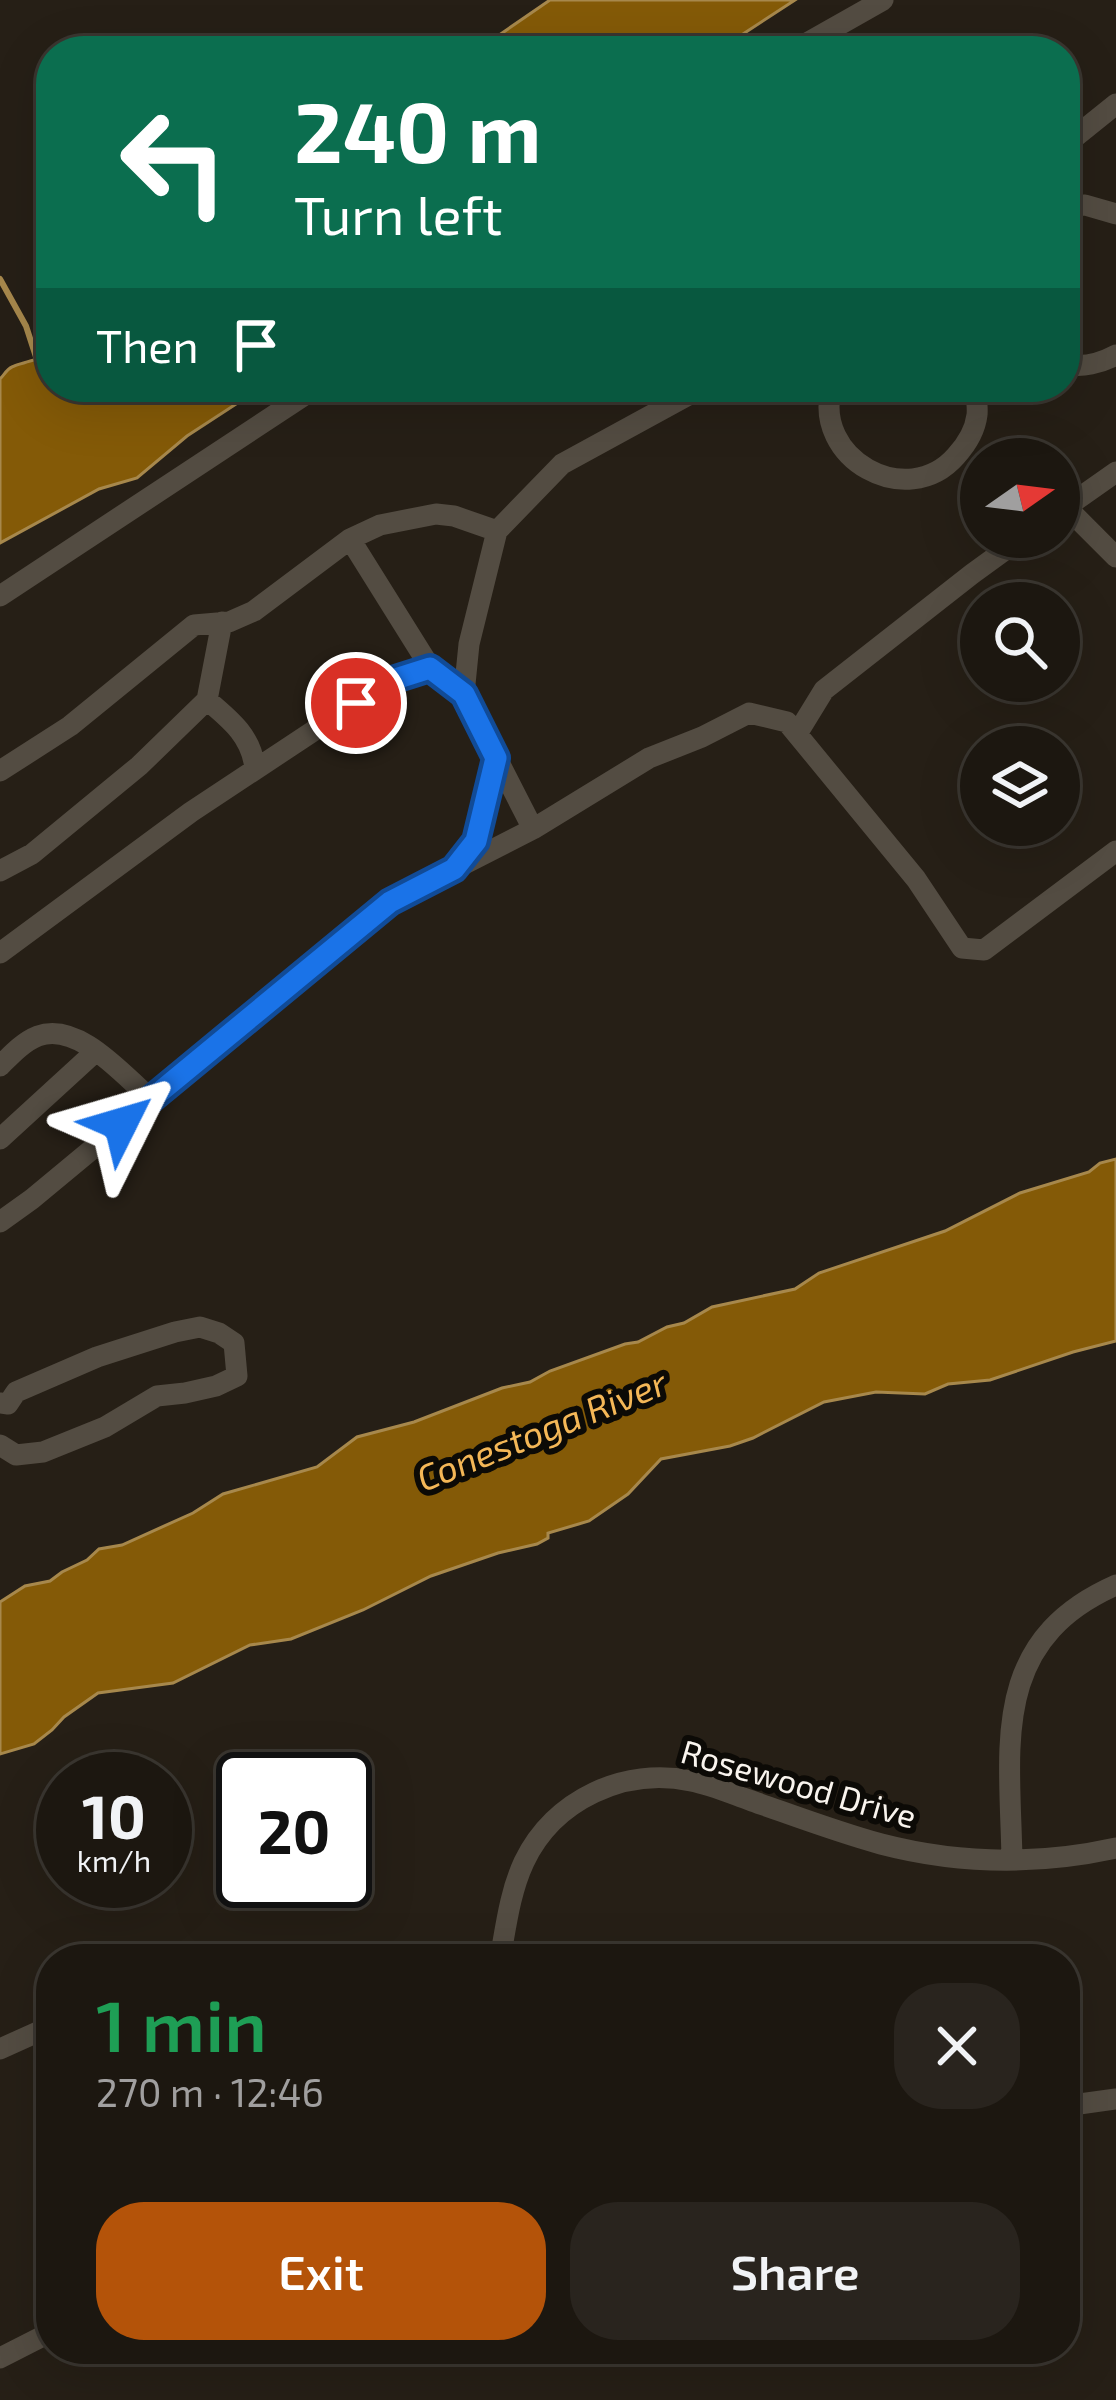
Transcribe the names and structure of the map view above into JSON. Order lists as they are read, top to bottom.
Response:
{
  "streets": {
    "street": ["Rosewood Drive"]
  },
  "water": ["Conestoga River"],
  "north": "right",
  "page": {
    "turn": ["240 m", "Turn left"],
    "then": "Then",
    "speed": "10 km/h",
    "limit": "20",
    "heading": ["1 min", "270 m · 12:46"],
    "buttons": ["Exit", "Share"]
  }
}
